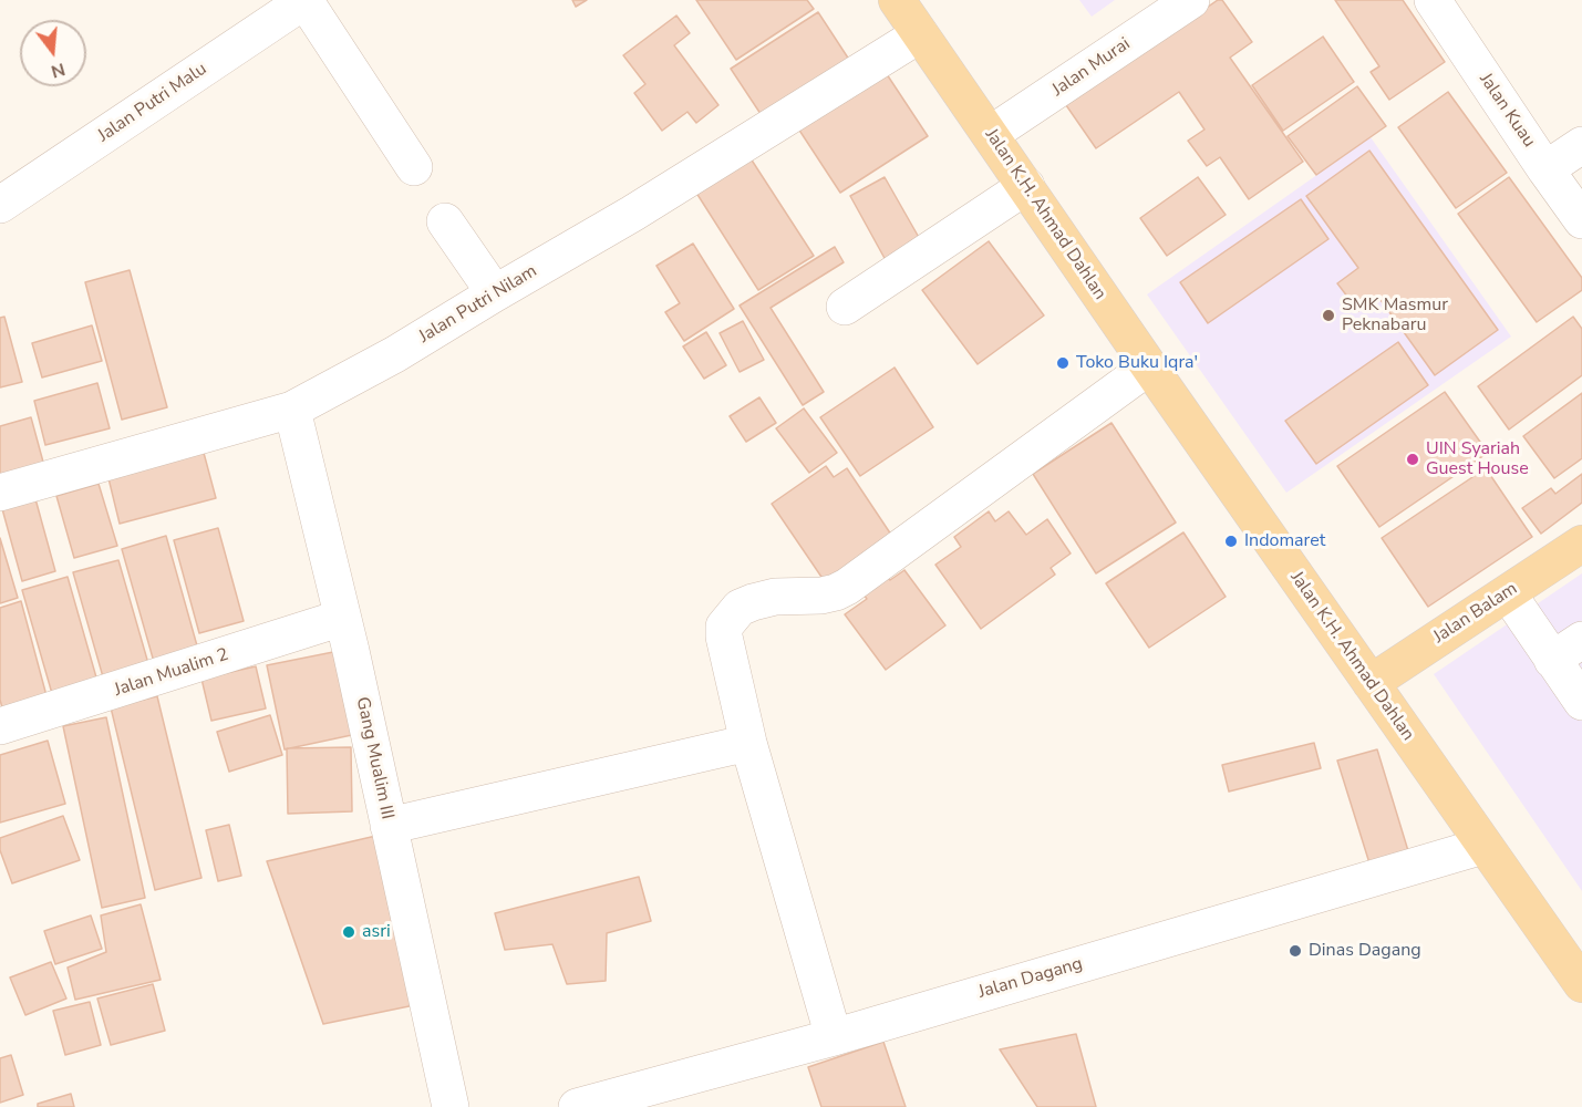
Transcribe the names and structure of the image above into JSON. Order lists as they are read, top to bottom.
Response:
{
  "streets": {
    "main road": ["Jalan K.H. Ahmad Dahlan", "Jalan Balam"],
    "street": [
      "Jalan Murai",
      "Jalan Putri Malu",
      "Jalan Kuau",
      "Jalan Putri Nilam",
      "Jalan Mualim 2",
      "Gang Mualim III",
      "Jalan Dagang"
    ]
  },
  "crossings": [
    ["Jalan Murai", "Jalan K.H. Ahmad Dahlan"],
    ["Jalan K.H. Ahmad Dahlan", "Jalan Putri Nilam"],
    ["Jalan K.H. Ahmad Dahlan", "Jalan Balam"],
    ["Jalan K.H. Ahmad Dahlan", "Jalan Dagang"],
    ["Jalan Putri Nilam", "Gang Mualim III"],
    ["Jalan Mualim 2", "Gang Mualim III"]
  ],
  "places": [
    "SMK Masmur Peknabaru",
    "Toko Buku Iqra'",
    "UIN Syariah Guest House",
    "Indomaret",
    "asri",
    "Dinas Dagang"
  ],
  "north": "bottom"
}
